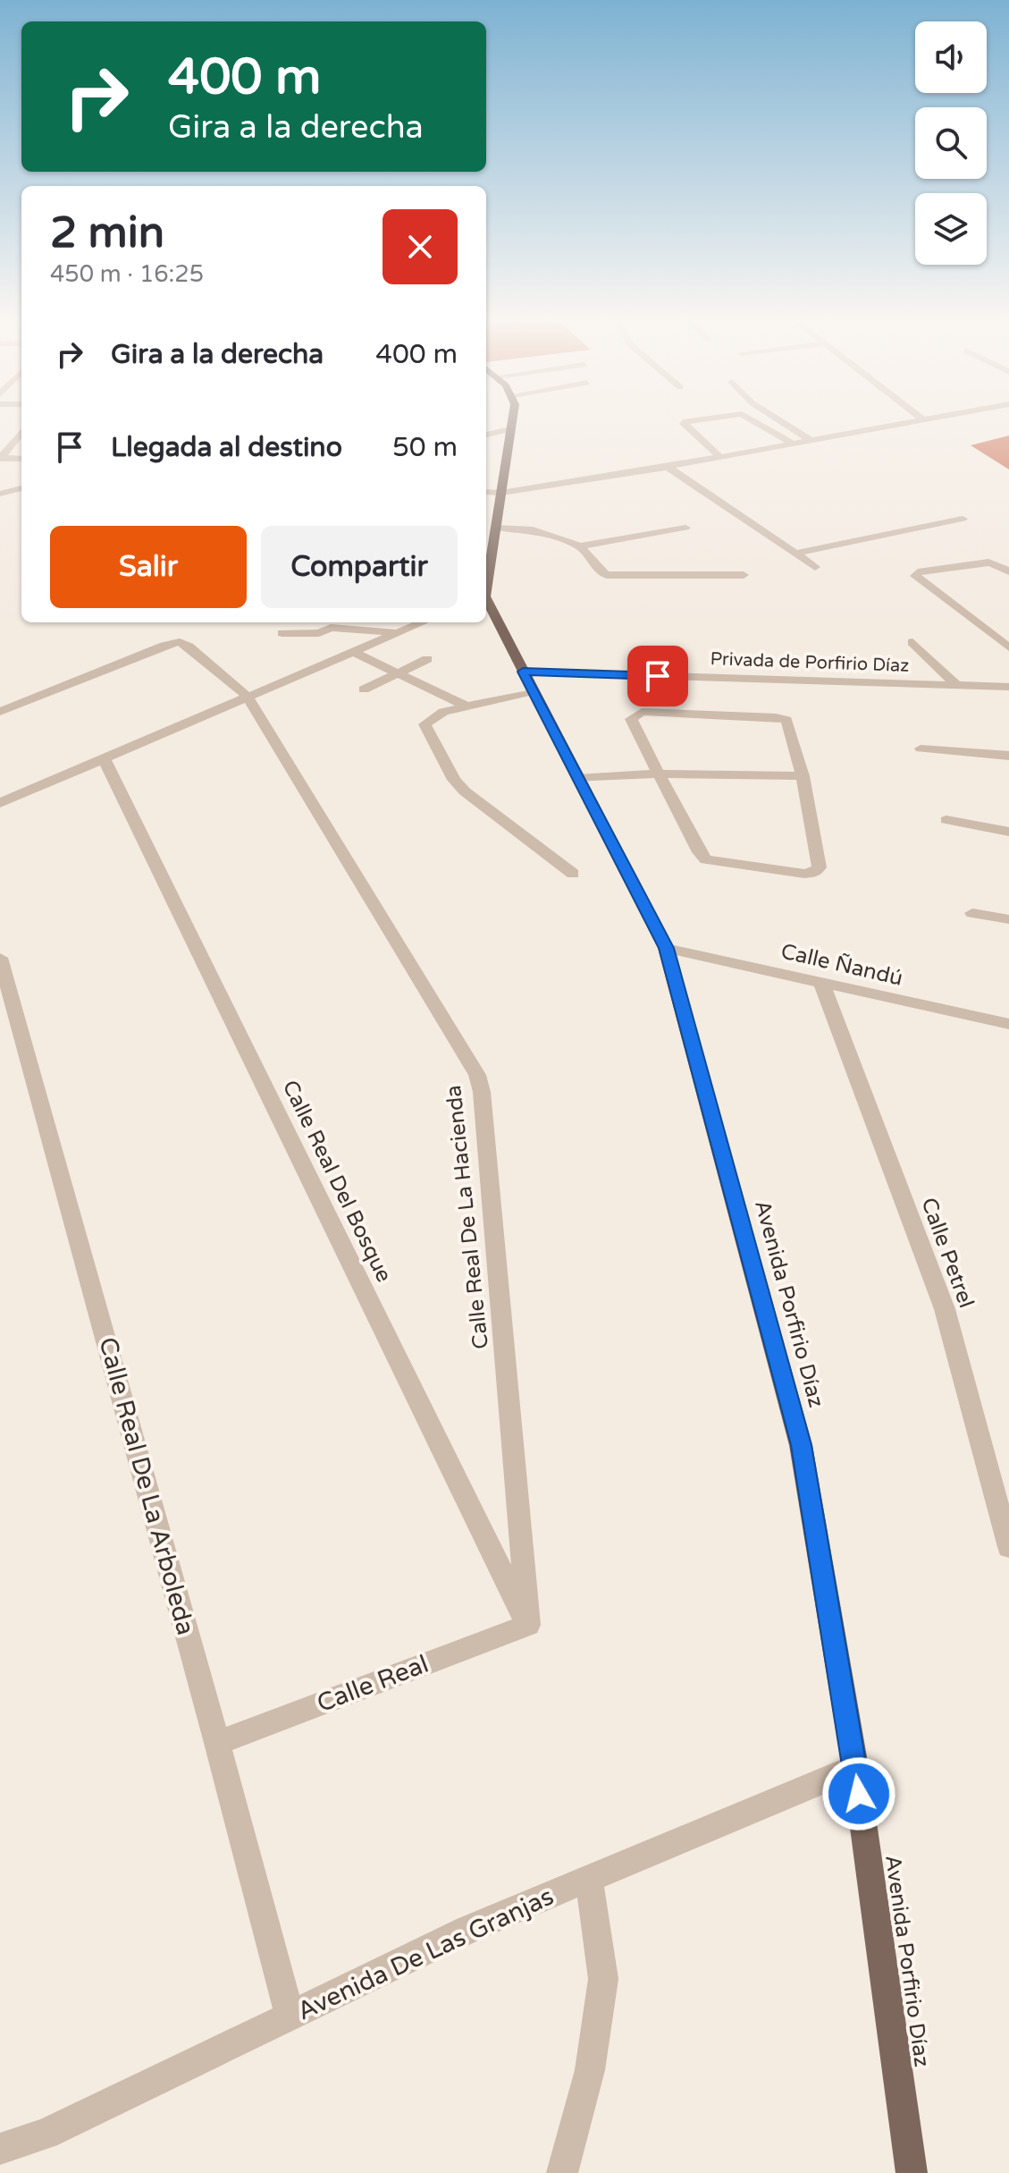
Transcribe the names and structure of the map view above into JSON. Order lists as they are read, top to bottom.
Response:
{
  "streets": {
    "main road": ["Avenida Porfirio Díaz"],
    "street": [
      "Privada de Porfirio Díaz",
      "Calle Ñandú",
      "Calle Real Del Bosque",
      "Calle Real De La Hacienda",
      "Calle Petrel",
      "Calle Real De La Arboleda",
      "Calle Real",
      "Avenida De Las Granjas"
    ]
  },
  "crossings": [
    ["Privada de Porfirio Díaz", "Avenida Porfirio Díaz"],
    ["Calle Ñandú", "Calle Petrel"],
    ["Calle Ñandú", "Avenida Porfirio Díaz"],
    ["Calle Real Del Bosque", "Calle Real De La Hacienda"],
    ["Calle Real Del Bosque", "Calle Real"],
    ["Calle Real De La Hacienda", "Calle Real"],
    ["Avenida Porfirio Díaz", "Avenida De Las Granjas"],
    ["Calle Real De La Arboleda", "Calle Real"],
    ["Calle Real De La Arboleda", "Avenida De Las Granjas"]
  ],
  "page": {
    "turn": ["400 m", "Gira a la derecha"],
    "heading": ["2 min", "450 m · 16:25"],
    "list": [
      {
        "name": "Gira a la derecha",
        "value": "400 m"
      },
      {
        "name": "Llegada al destino",
        "value": "50 m"
      }
    ],
    "buttons": ["Salir", "Compartir"]
  }
}
